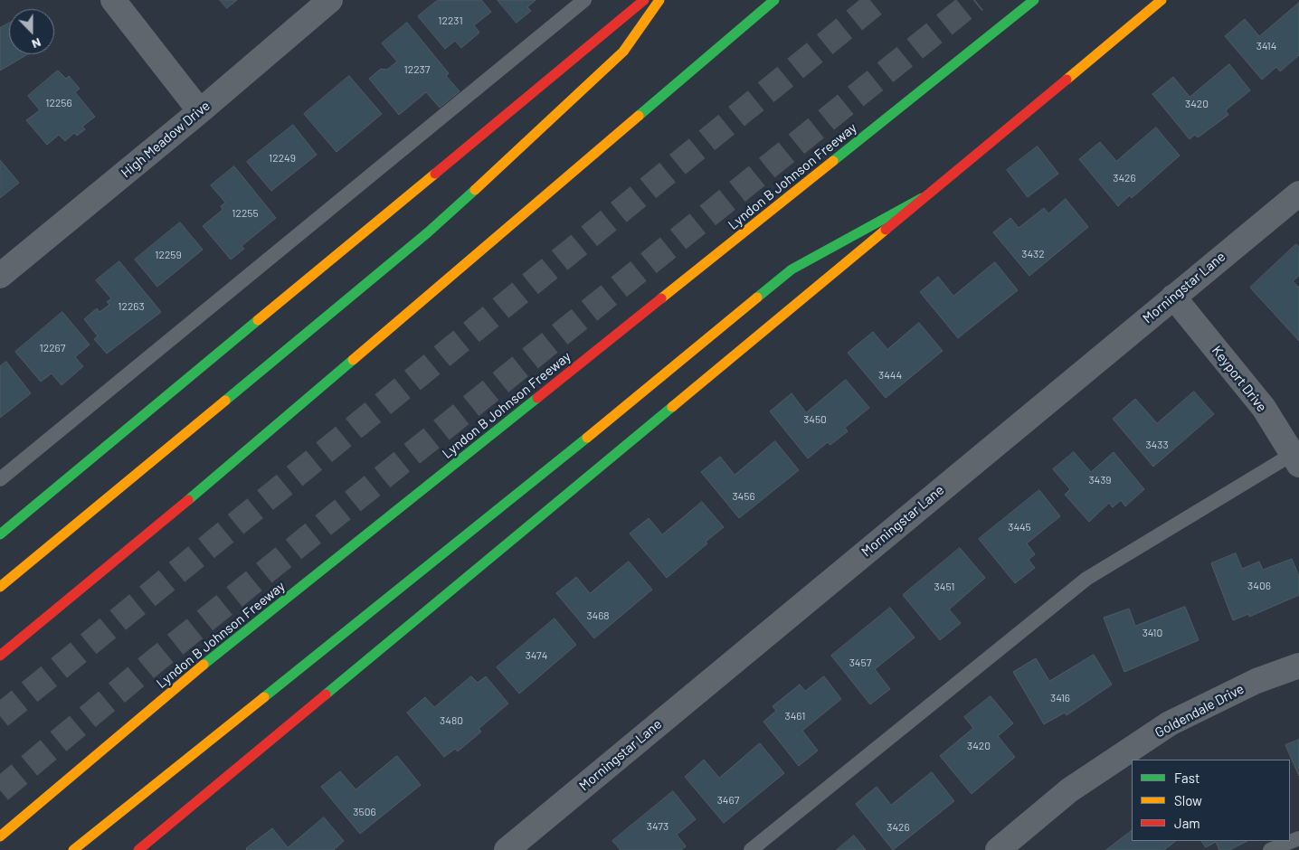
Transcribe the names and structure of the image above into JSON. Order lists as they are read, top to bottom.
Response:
{
  "streets": {
    "main road": ["Lyndon B Johnson Freeway"],
    "street": [
      "High Meadow Drive",
      "Morningstar Lane",
      "Keyport Drive",
      "Goldendale Drive"
    ]
  },
  "crossings": [
    ["Morningstar Lane", "Keyport Drive"]
  ],
  "house_numbers": [
    "12231",
    "3414",
    "12237",
    "12256",
    "3420",
    "12249",
    "3426",
    "12255",
    "3432",
    "12259",
    "12263",
    "12267",
    "3444",
    "3450",
    "3433",
    "3439",
    "3456",
    "3445",
    "3406",
    "3451",
    "3468",
    "3410",
    "3474",
    "3457",
    "3416",
    "3461",
    "3480",
    "3420",
    "3467",
    "3506",
    "3473",
    "3426"
  ],
  "legend": ["Fast", "Slow", "Jam"],
  "north": "bottom"
}
